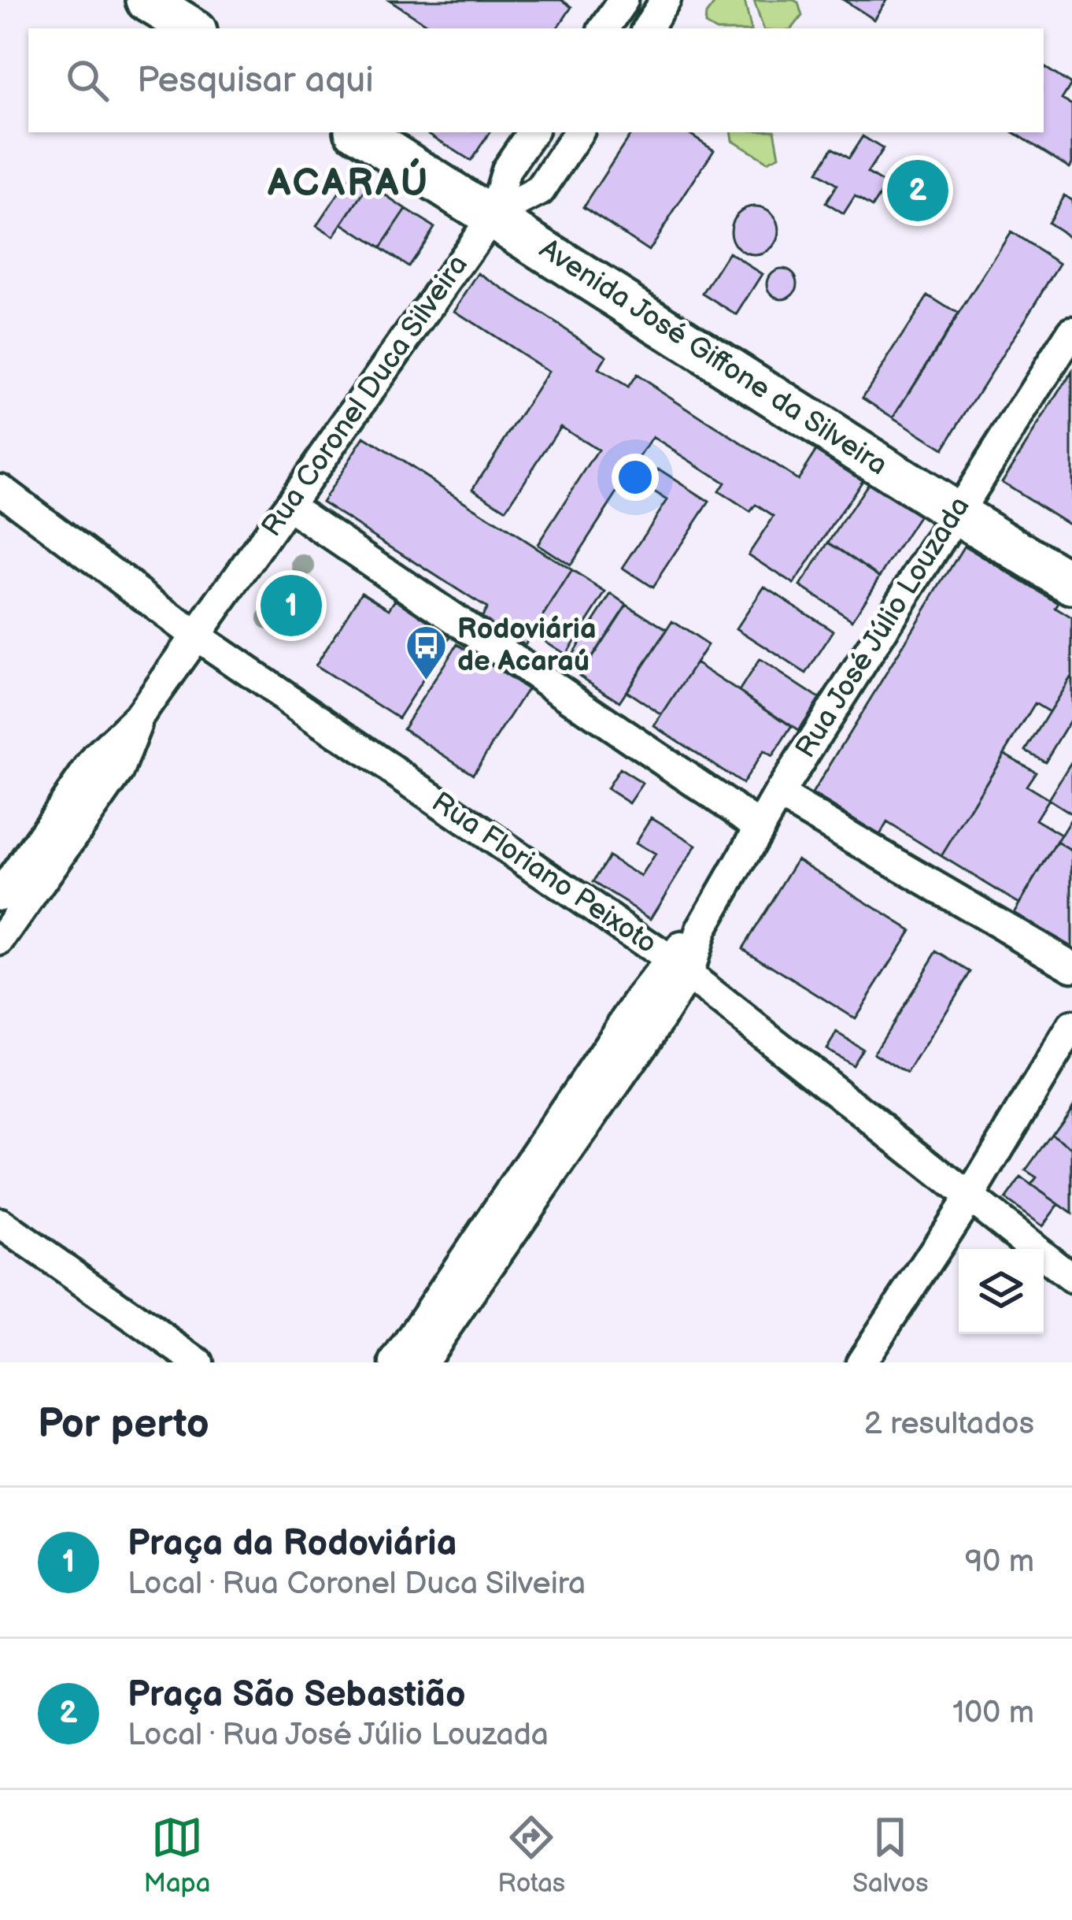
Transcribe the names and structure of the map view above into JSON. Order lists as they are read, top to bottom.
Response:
{
  "streets": {
    "main road": ["Avenida José Giffone da Silveira"],
    "street": ["Rua Coronel Duca Silveira", "Rua José Júlio Louzada", "Rua Floriano Peixoto"]
  },
  "crossings": [
    ["Avenida José Giffone da Silveira", "Rua Coronel Duca Silveira"],
    ["Avenida José Giffone da Silveira", "Rua José Júlio Louzada"],
    ["Rua Coronel Duca Silveira", "Rua Floriano Peixoto"],
    ["Rua José Júlio Louzada", "Rua Floriano Peixoto"]
  ],
  "districts": ["ACARAÚ"],
  "places": {
    "bus stop": ["Rodoviária de Acaraú"]
  },
  "page": {
    "search": "Pesquisar aqui",
    "pins": ["2", "1"],
    "heading": ["Por perto", "2 resultados"],
    "list": [
      {
        "mark": "1",
        "name": "Praça da Rodoviária",
        "note": "Local · Rua Coronel Duca Silveira",
        "value": "90 m"
      },
      {
        "mark": "2",
        "name": "Praça São Sebastião",
        "note": "Local · Rua José Júlio Louzada",
        "value": "100 m"
      }
    ],
    "nav": ["Mapa", "Rotas", "Salvos"]
  }
}
